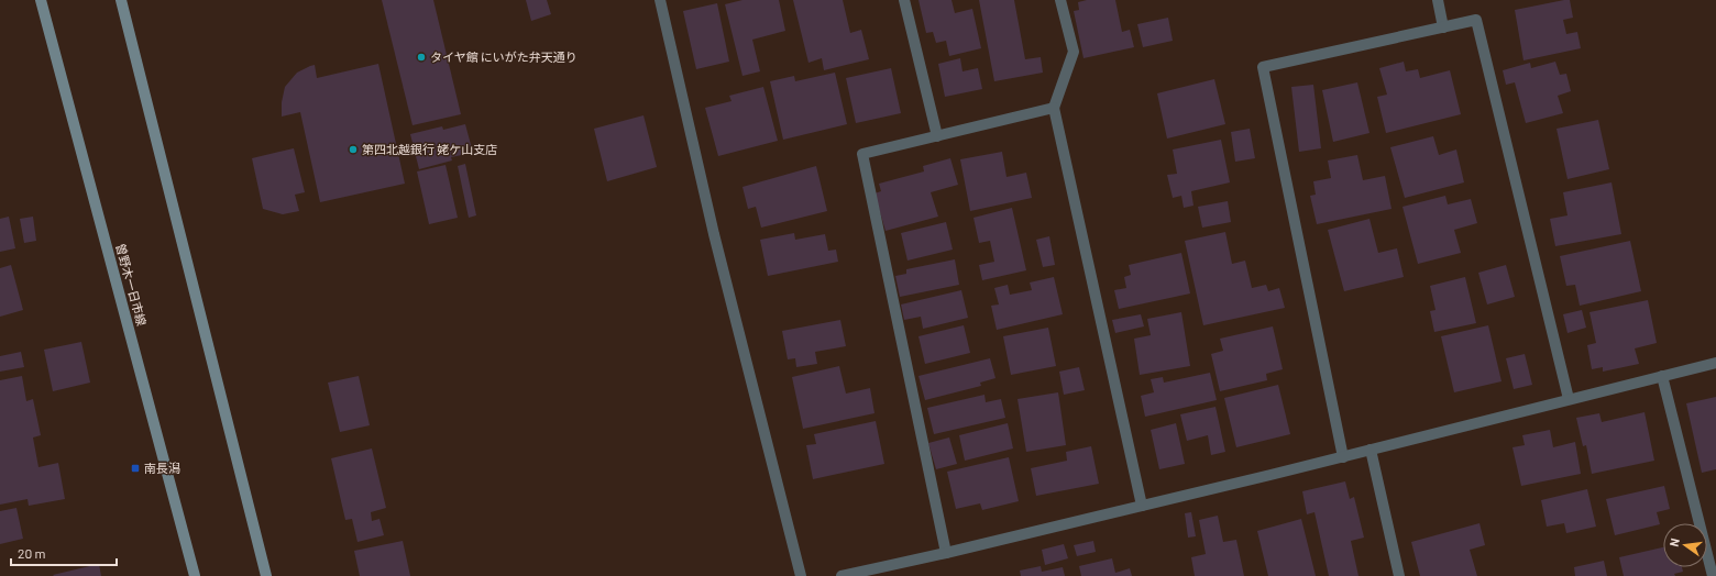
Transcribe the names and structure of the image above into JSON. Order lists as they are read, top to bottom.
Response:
{
  "streets": {
    "main road": ["曽野木一日市線"]
  },
  "places": {
    "other": ["タイヤ館 にいがた弁天通り", "第四北越銀行 姥ケ山支店"],
    "transit": ["南長潟"]
  },
  "scale_bar": "20 m",
  "north": "left"
}
